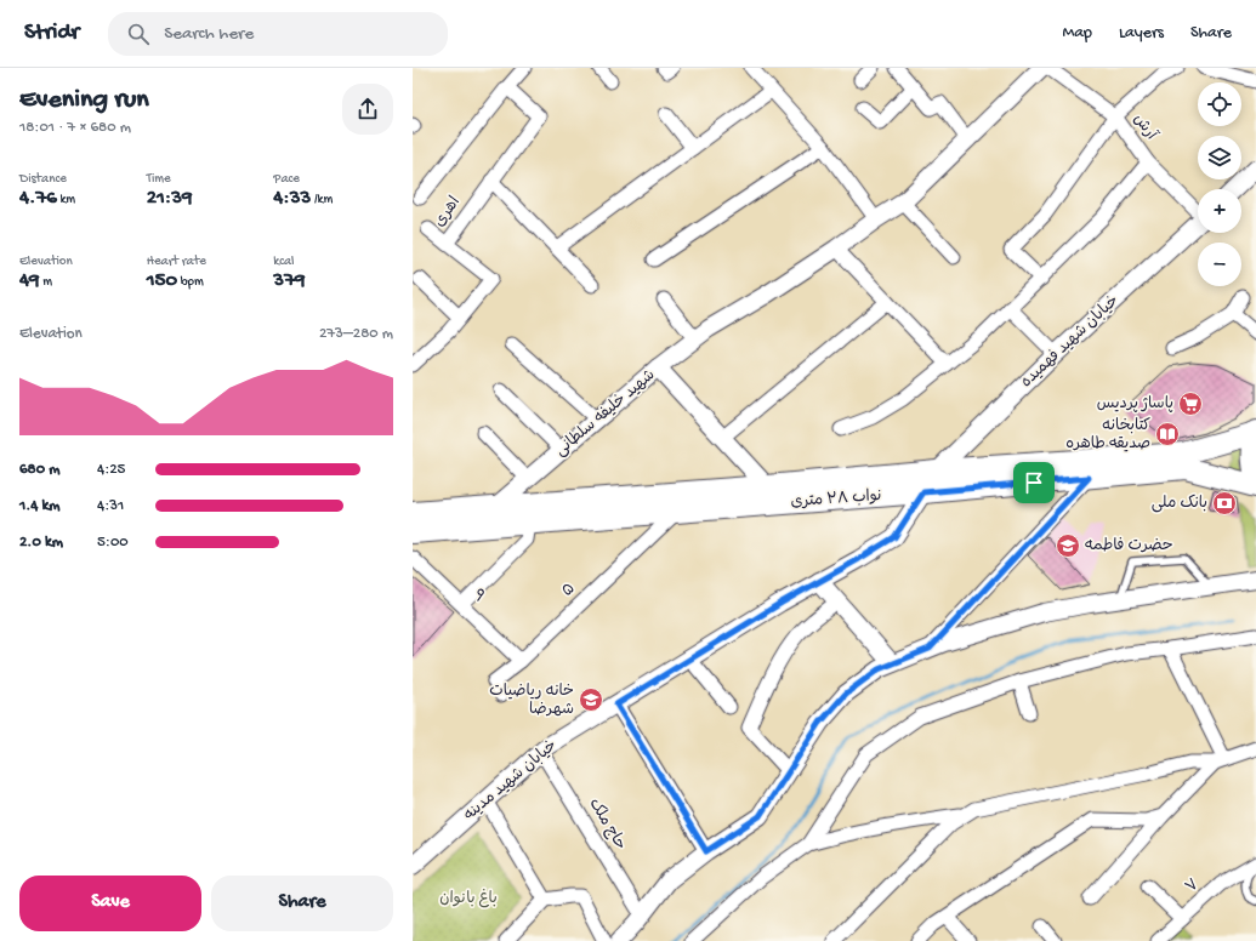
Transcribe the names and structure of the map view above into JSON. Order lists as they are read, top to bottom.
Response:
{
  "streets": {
    "main road": ["نواب ۲۸ متری"],
    "street": [
      "آرش",
      "اهری",
      "خیابان شهید فهمیده",
      "شهید خلیفه سلطانی",
      "۵",
      "۹",
      "خیابان شهید مدینه",
      "حاج ملک",
      "۷"
    ]
  },
  "crossings": [
    ["خیابان شهید فهمیده", "نواب ۲۸ متری"],
    ["شهید خلیفه سلطانی", "نواب ۲۸ متری"],
    ["نواب ۲۸ متری", "۵"],
    ["نواب ۲۸ متری", "خیابان شهید مدینه"],
    ["۵", "۹"],
    ["خیابان شهید مدینه", "حاج ملک"]
  ],
  "parks": ["باغ بانوان"],
  "places": {
    "supermarket": ["پاساژ پردیس"],
    "library": ["کتابخانه صدیقه طاهره"],
    "bank": ["بانک ملی"],
    "school or university": ["حضرت فاطمه", "خانه ریاضیات شهرضا"]
  },
  "page": {
    "header": "Stridr",
    "search": "Search here",
    "nav": ["Map", "Layers", "Share"],
    "heading": ["Evening run", "18:01 · 7 × 680 m"],
    "map_buttons": ["+", "−"],
    "stats": [
      ["Distance", "4.76 km"],
      ["Time", "21:39"],
      ["Pace", "4:33 /km"],
      ["Elevation", "49 m"],
      ["Heart rate", "150 bpm"],
      ["kcal", "379"]
    ],
    "chart": ["Elevation", "273–280 m"],
    "list": [
      {
        "name": "680 m",
        "note": "4:25"
      },
      {
        "name": "1.4 km",
        "note": "4:31"
      },
      {
        "name": "2.0 km",
        "note": "5:00"
      }
    ],
    "buttons": ["Save", "Share"]
  }
}
